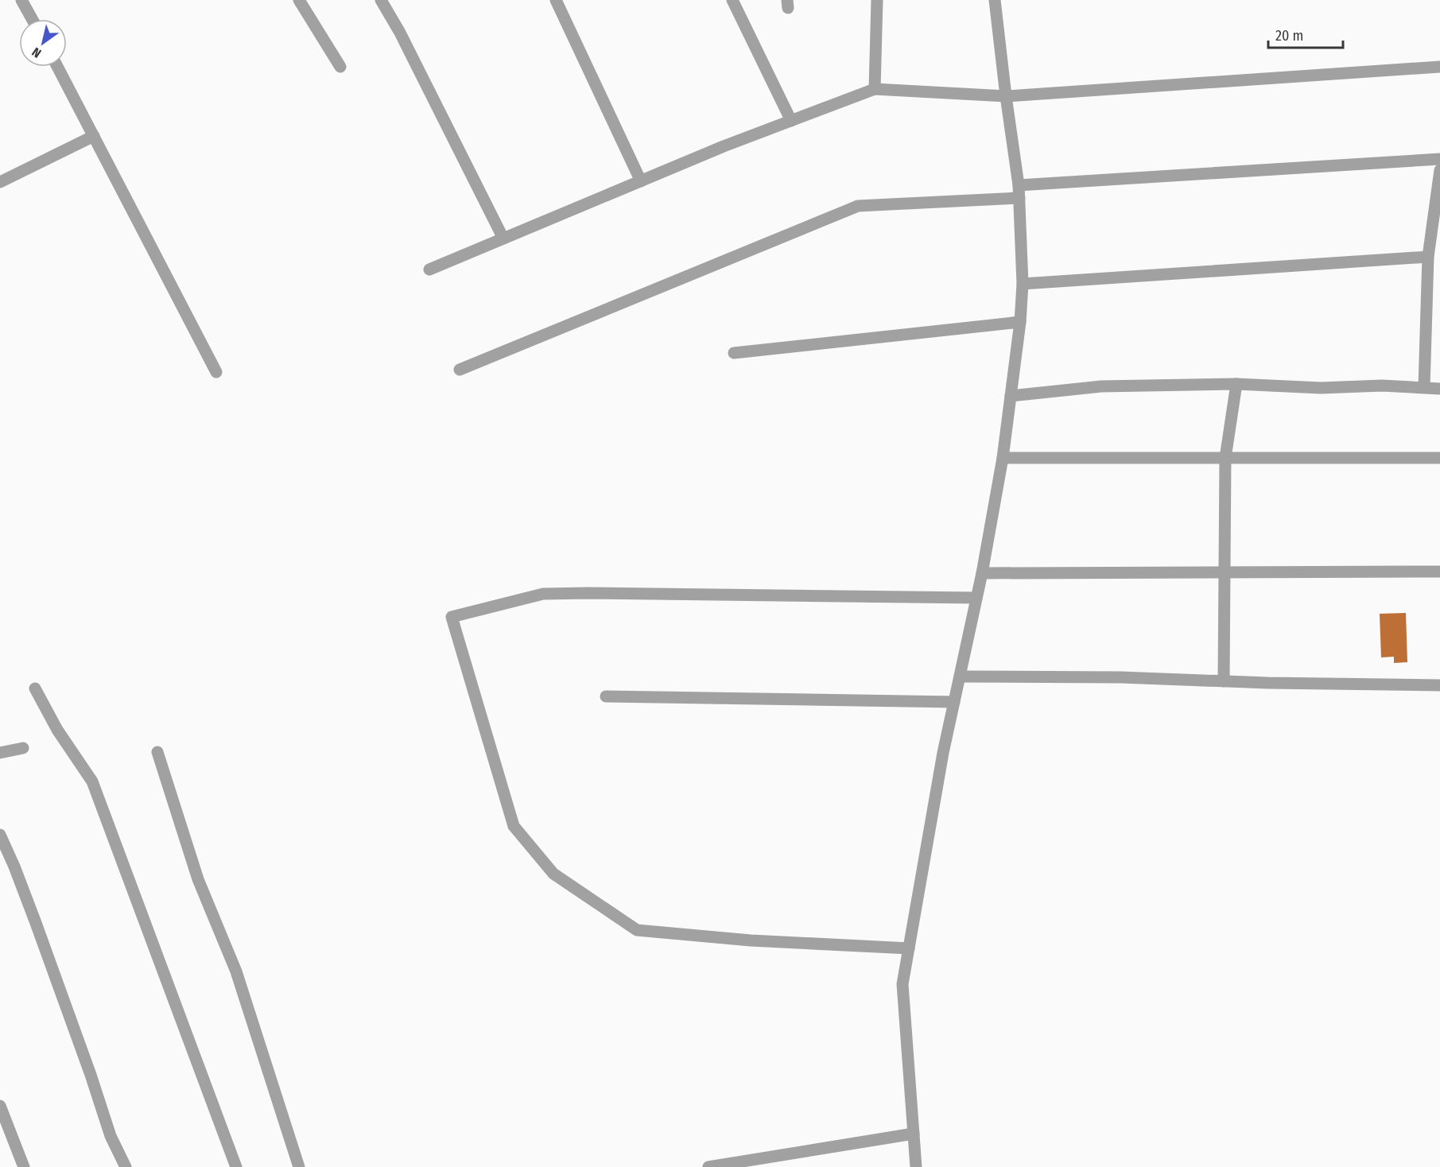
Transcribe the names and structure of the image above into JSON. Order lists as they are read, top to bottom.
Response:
{
  "scale_bar": "20 m",
  "north": "bottom left"
}
